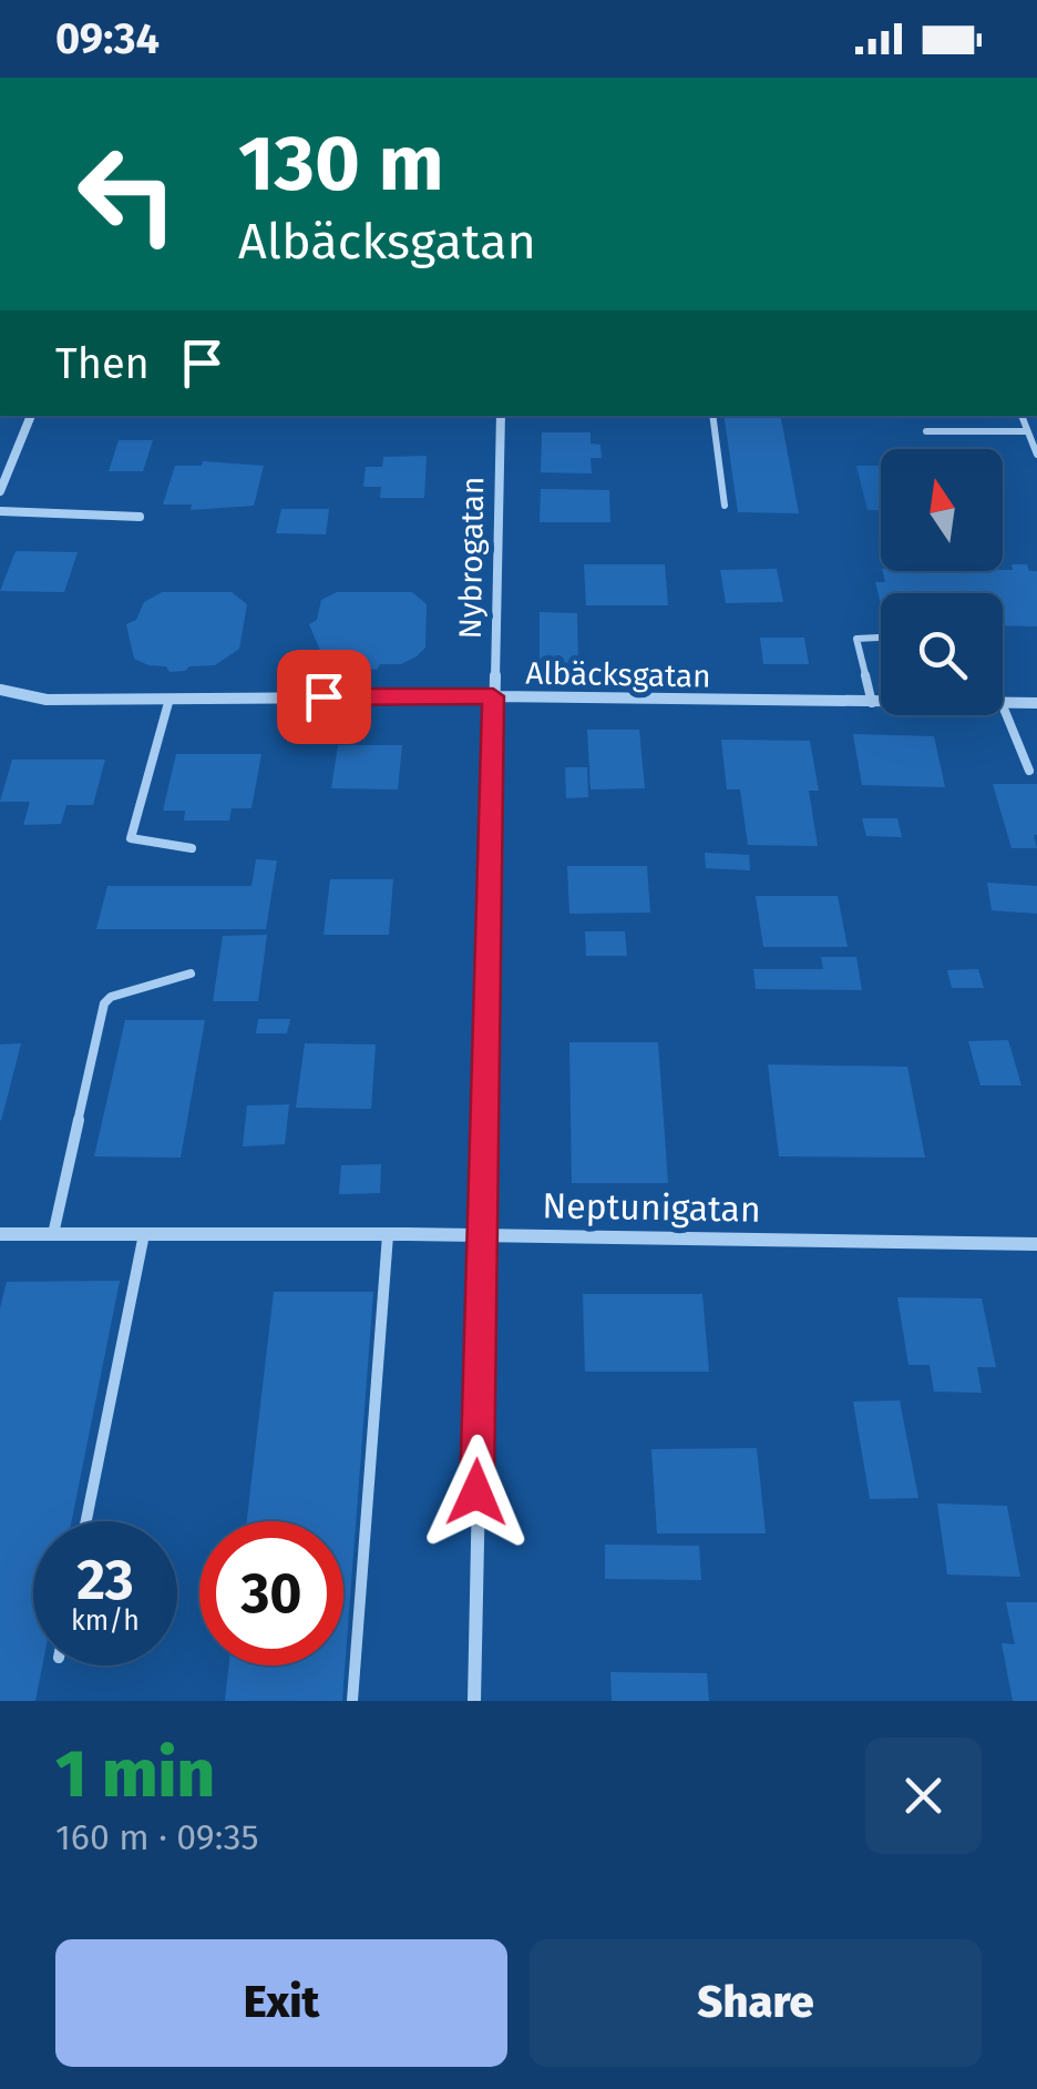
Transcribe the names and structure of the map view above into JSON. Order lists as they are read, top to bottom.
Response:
{
  "streets": {
    "street": ["Nybrogatan", "Albäcksgatan", "Neptunigatan"]
  },
  "crossings": [
    ["Nybrogatan", "Albäcksgatan"],
    ["Nybrogatan", "Neptunigatan"]
  ],
  "north": "top",
  "page": {
    "status": "09:34",
    "turn": ["130 m", "Albäcksgatan"],
    "then": "Then",
    "speed": "23 km/h",
    "limit": "30",
    "heading": ["1 min", "160 m · 09:35"],
    "buttons": ["Exit", "Share"]
  }
}
